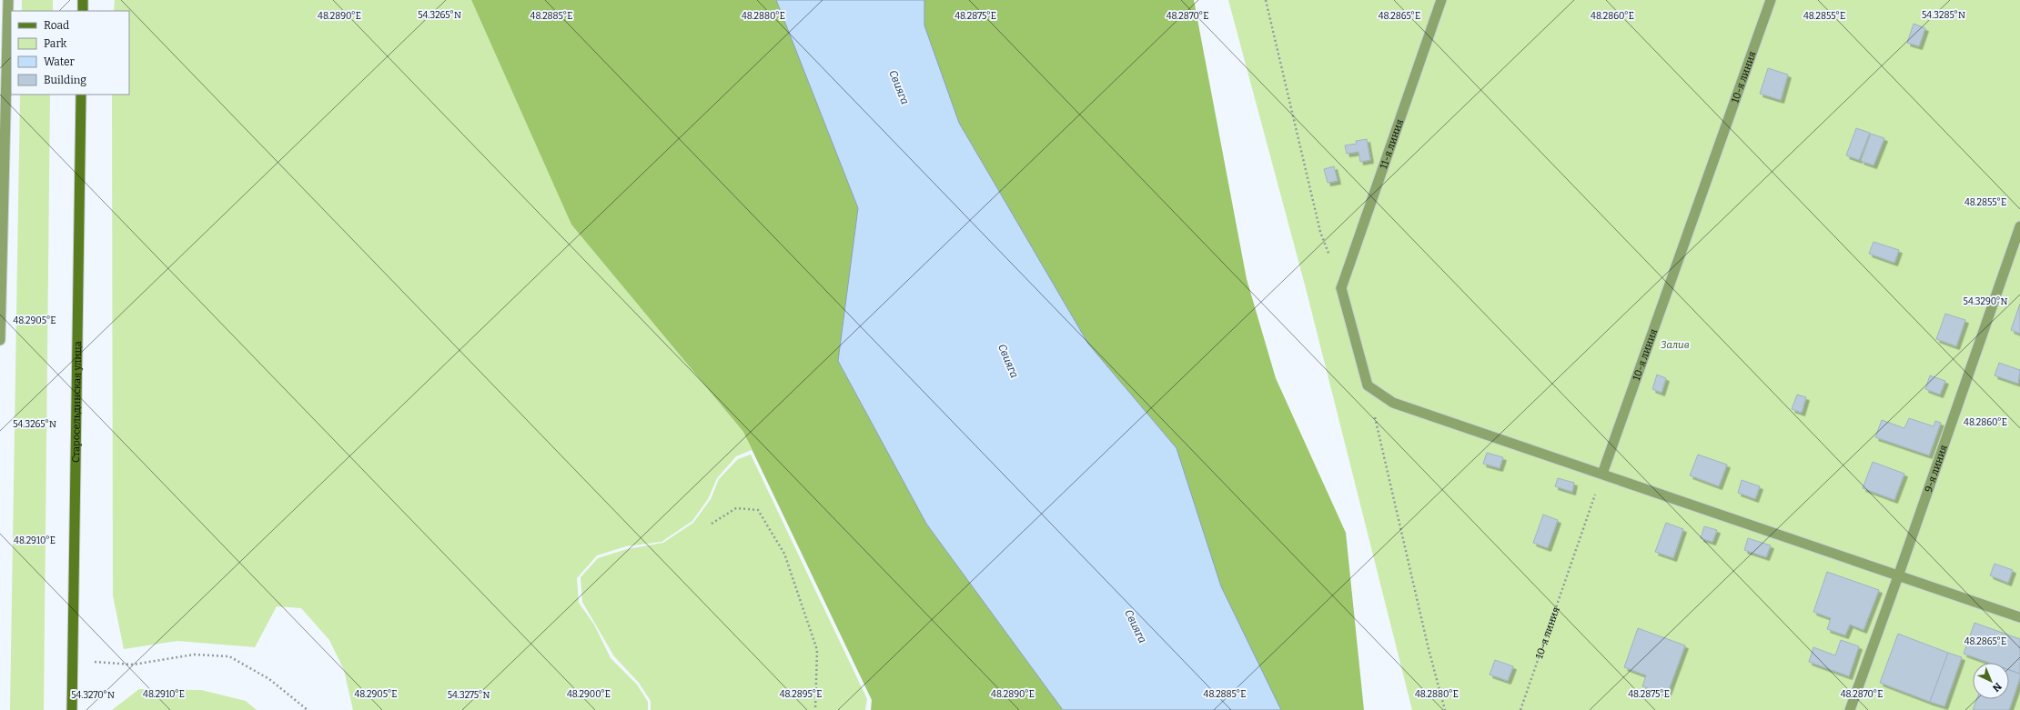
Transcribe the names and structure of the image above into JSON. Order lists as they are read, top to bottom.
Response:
{
  "streets": {
    "main road": ["Старосельдинская улица"],
    "street": ["10-я линия", "11-я линия", "9-я линия"]
  },
  "water": ["Свияга"],
  "parks": ["Залив"],
  "legend": [
    "Road",
    "Park",
    "Water",
    "Building"
  ],
  "north": "bottom right",
  "coordinates": [
    "54.3265°N",
    "54.3285°N",
    "48.2890°E",
    "48.2885°E",
    "48.2880°E",
    "48.2875°E",
    "48.2870°E",
    "48.2865°E",
    "48.2860°E",
    "48.2855°E",
    "54.3290°N",
    "48.2905°E",
    "48.2910°E",
    "48.2900°E",
    "48.2895°E",
    "54.3270°N",
    "54.3275°N"
  ]
}
